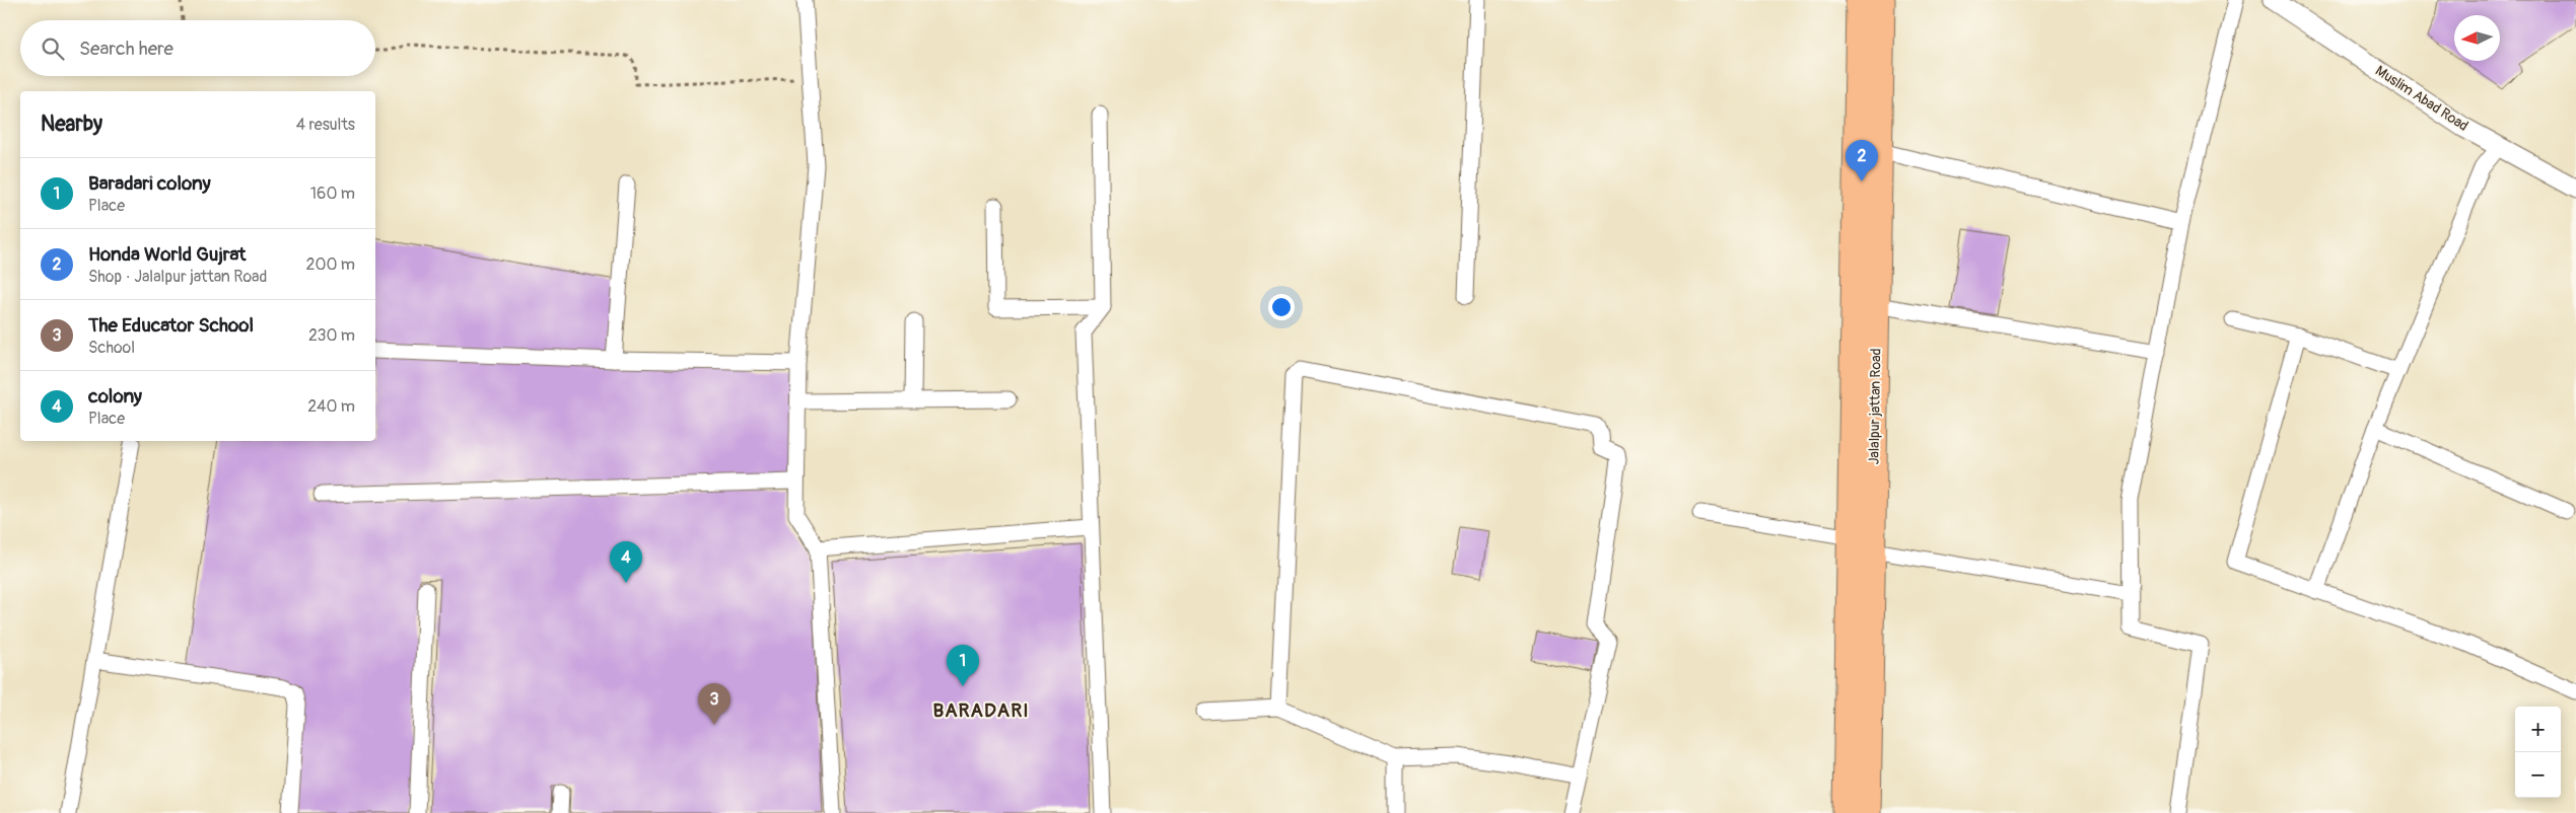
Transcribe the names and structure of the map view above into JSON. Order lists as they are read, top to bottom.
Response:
{
  "streets": {
    "main road": ["Jalalpur jattan Road"],
    "street": ["Muslim Abad Road"]
  },
  "districts": ["BARADARI"],
  "north": "left",
  "page": {
    "search": "Search here",
    "heading": ["Nearby", "4 results"],
    "pins": [
      "2",
      "4",
      "1",
      "3"
    ],
    "list": [
      {
        "mark": "1",
        "name": "Baradari colony",
        "note": "Place",
        "value": "160 m"
      },
      {
        "mark": "2",
        "name": "Honda World Gujrat",
        "note": "Shop · Jalalpur jattan Road",
        "value": "200 m"
      },
      {
        "mark": "3",
        "name": "The Educator School",
        "note": "School",
        "value": "230 m"
      },
      {
        "mark": "4",
        "name": "colony",
        "note": "Place",
        "value": "240 m"
      }
    ],
    "map_buttons": ["+", "−"]
  }
}
